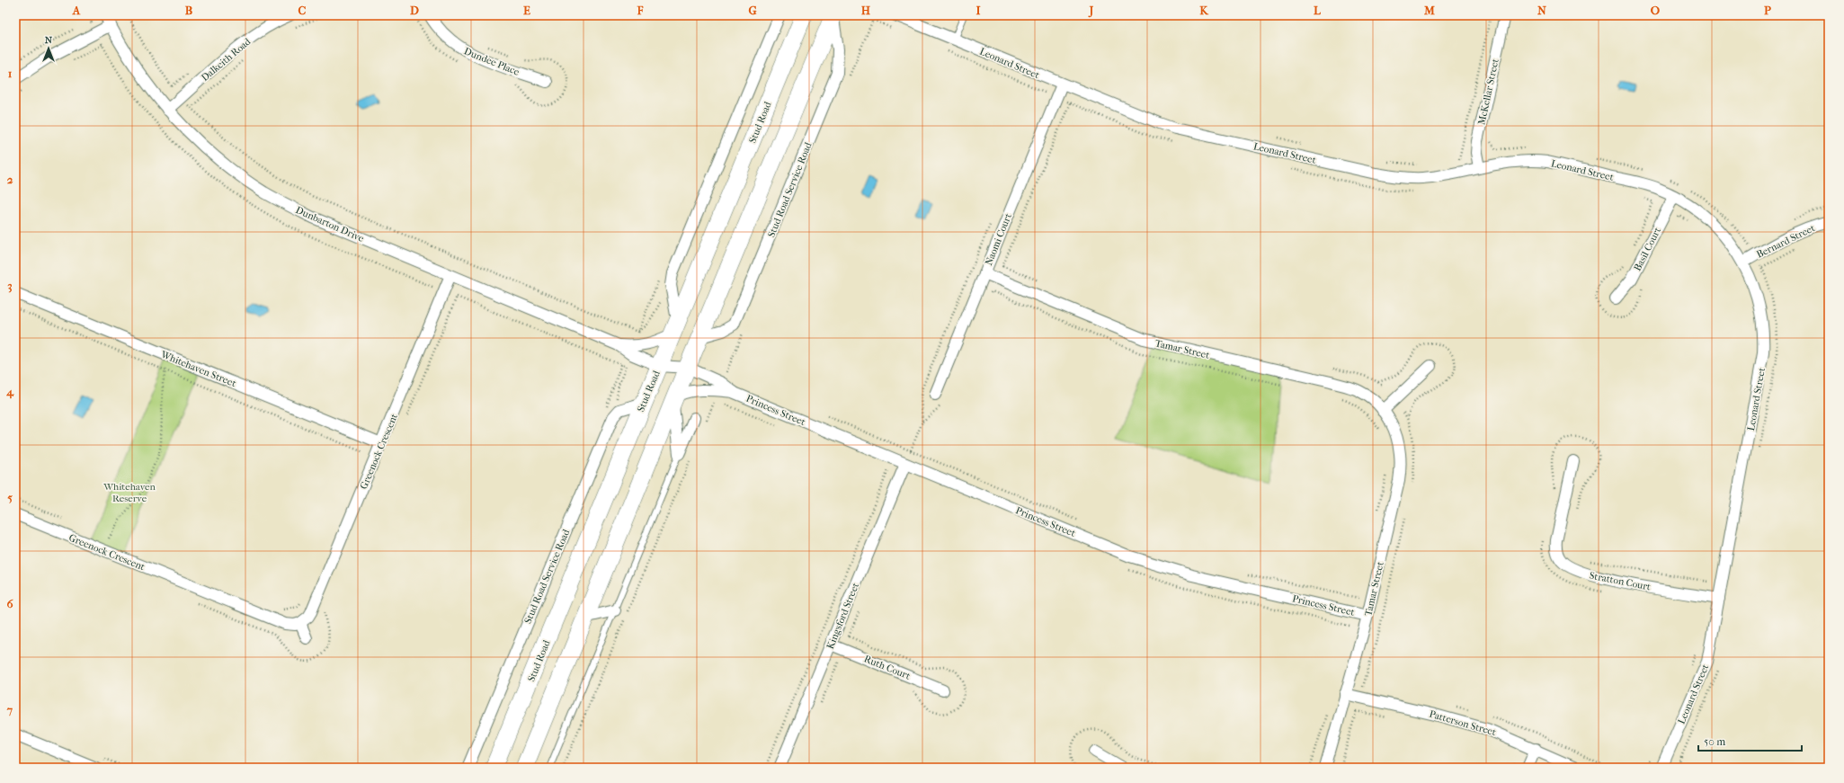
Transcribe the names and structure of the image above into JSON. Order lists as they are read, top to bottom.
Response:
{
  "streets": {
    "main road": ["Stud Road"],
    "street": [
      "Dalkeith Road",
      "Dundee Place",
      "Leonard Street",
      "McKellar Street",
      "Stud Road Service Road",
      "Dunbarton Drive",
      "Naomi Court",
      "Bernard Street",
      "Basil Court",
      "Tamar Street",
      "Whitehaven Street",
      "Princess Street",
      "Greenock Crescent",
      "Stratton Court",
      "Kingsford Street",
      "Ruth Court",
      "Patterson Street"
    ]
  },
  "crossings": [
    ["Dalkeith Road", "Dunbarton Drive"],
    ["Leonard Street", "McKellar Street"],
    ["Leonard Street", "Naomi Court"],
    ["Leonard Street", "Bernard Street"],
    ["Leonard Street", "Basil Court"],
    ["Leonard Street", "Stratton Court"],
    ["Stud Road", "Dunbarton Drive"],
    ["Dunbarton Drive", "Princess Street"],
    ["Dunbarton Drive", "Greenock Crescent"],
    ["Naomi Court", "Tamar Street"],
    ["Tamar Street", "Princess Street"],
    ["Tamar Street", "Patterson Street"],
    ["Whitehaven Street", "Greenock Crescent"],
    ["Princess Street", "Kingsford Street"],
    ["Kingsford Street", "Ruth Court"]
  ],
  "parks": ["Whitehaven Reserve"],
  "scale_bar": "50 m",
  "north": "top",
  "grid": {
    "columns": [
      "A",
      "B",
      "C",
      "D",
      "E",
      "F",
      "G",
      "H",
      "I",
      "J",
      "K",
      "L",
      "M",
      "N",
      "O",
      "P"
    ],
    "rows": [
      "1",
      "2",
      "3",
      "4",
      "5",
      "6",
      "7"
    ]
  }
}
